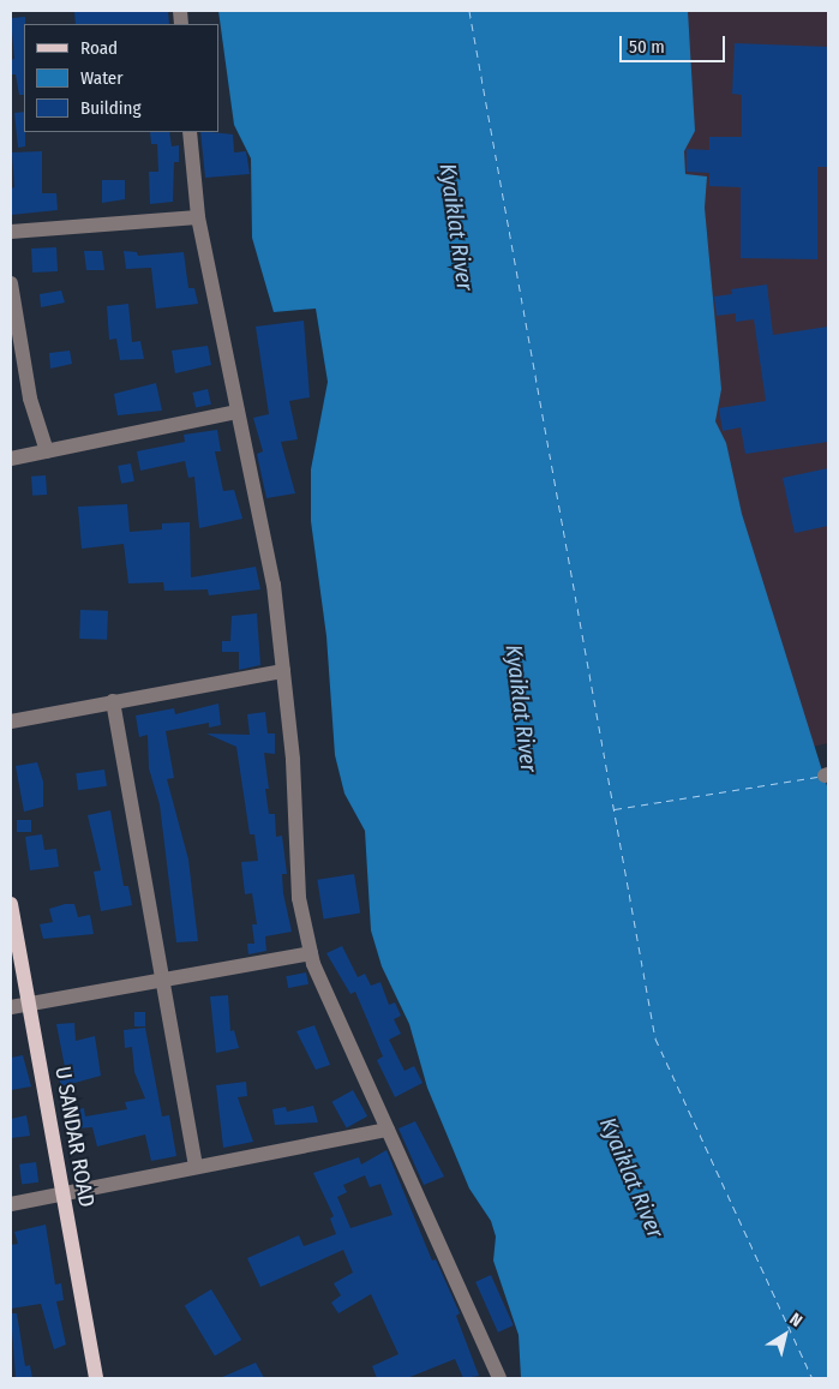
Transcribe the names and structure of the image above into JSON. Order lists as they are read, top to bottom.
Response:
{
  "streets": {
    "main road": ["U SANDAR ROAD"]
  },
  "water": ["Kyaiklat River"],
  "legend": ["Road", "Water", "Building"],
  "scale_bar": "50 m",
  "north": "top right"
}
